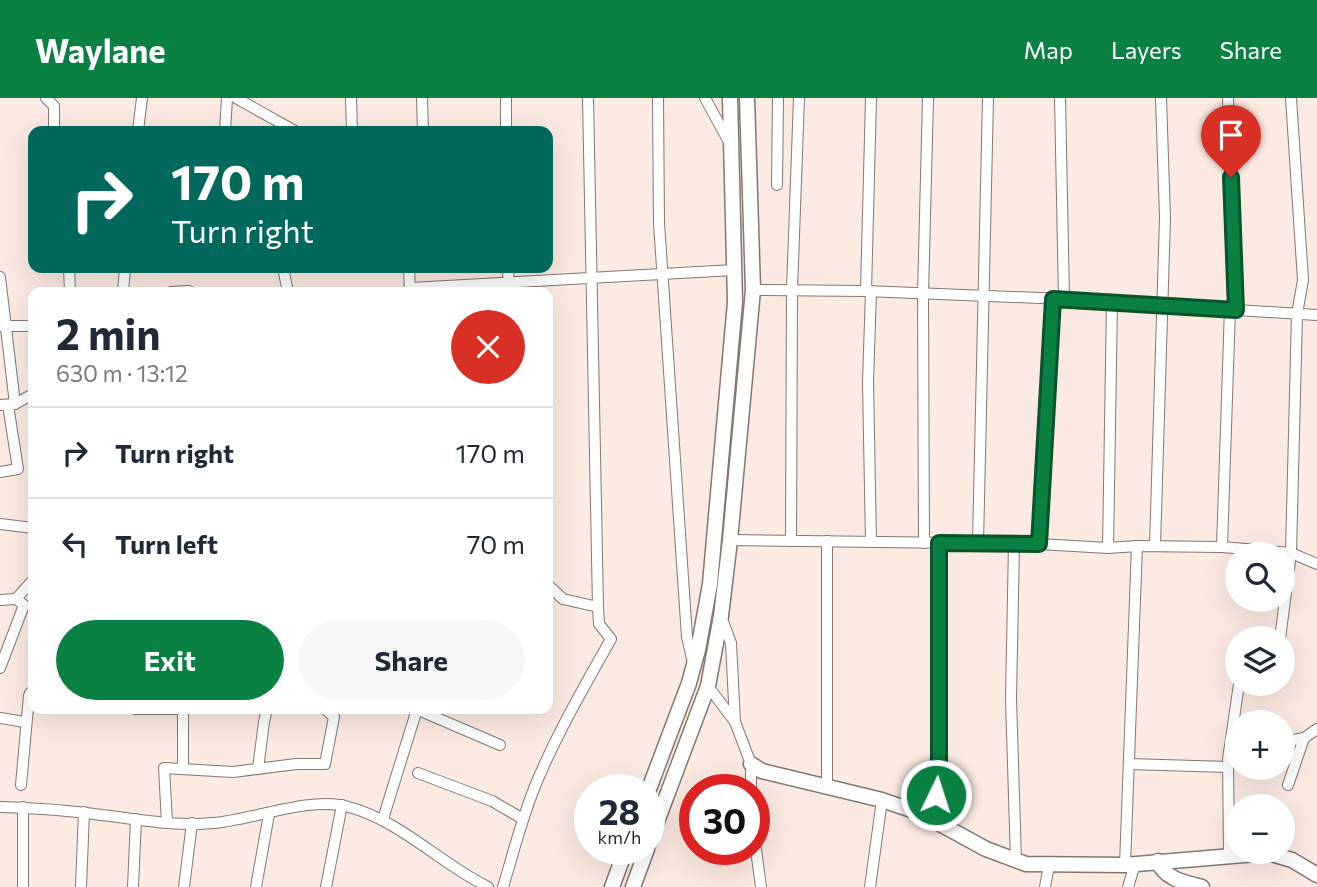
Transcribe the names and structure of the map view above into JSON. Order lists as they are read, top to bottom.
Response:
{
  "page": {
    "header": "Waylane",
    "nav": ["Map", "Layers", "Share"],
    "turn": ["170 m", "Turn right"],
    "heading": ["2 min", "630 m · 13:12"],
    "list": [
      {
        "name": "Turn right",
        "value": "170 m"
      },
      {
        "name": "Turn left",
        "value": "70 m"
      }
    ],
    "map_buttons": ["+", "−"],
    "buttons": ["Exit", "Share"],
    "speed": "28 km/h",
    "limit": "30"
  }
}
